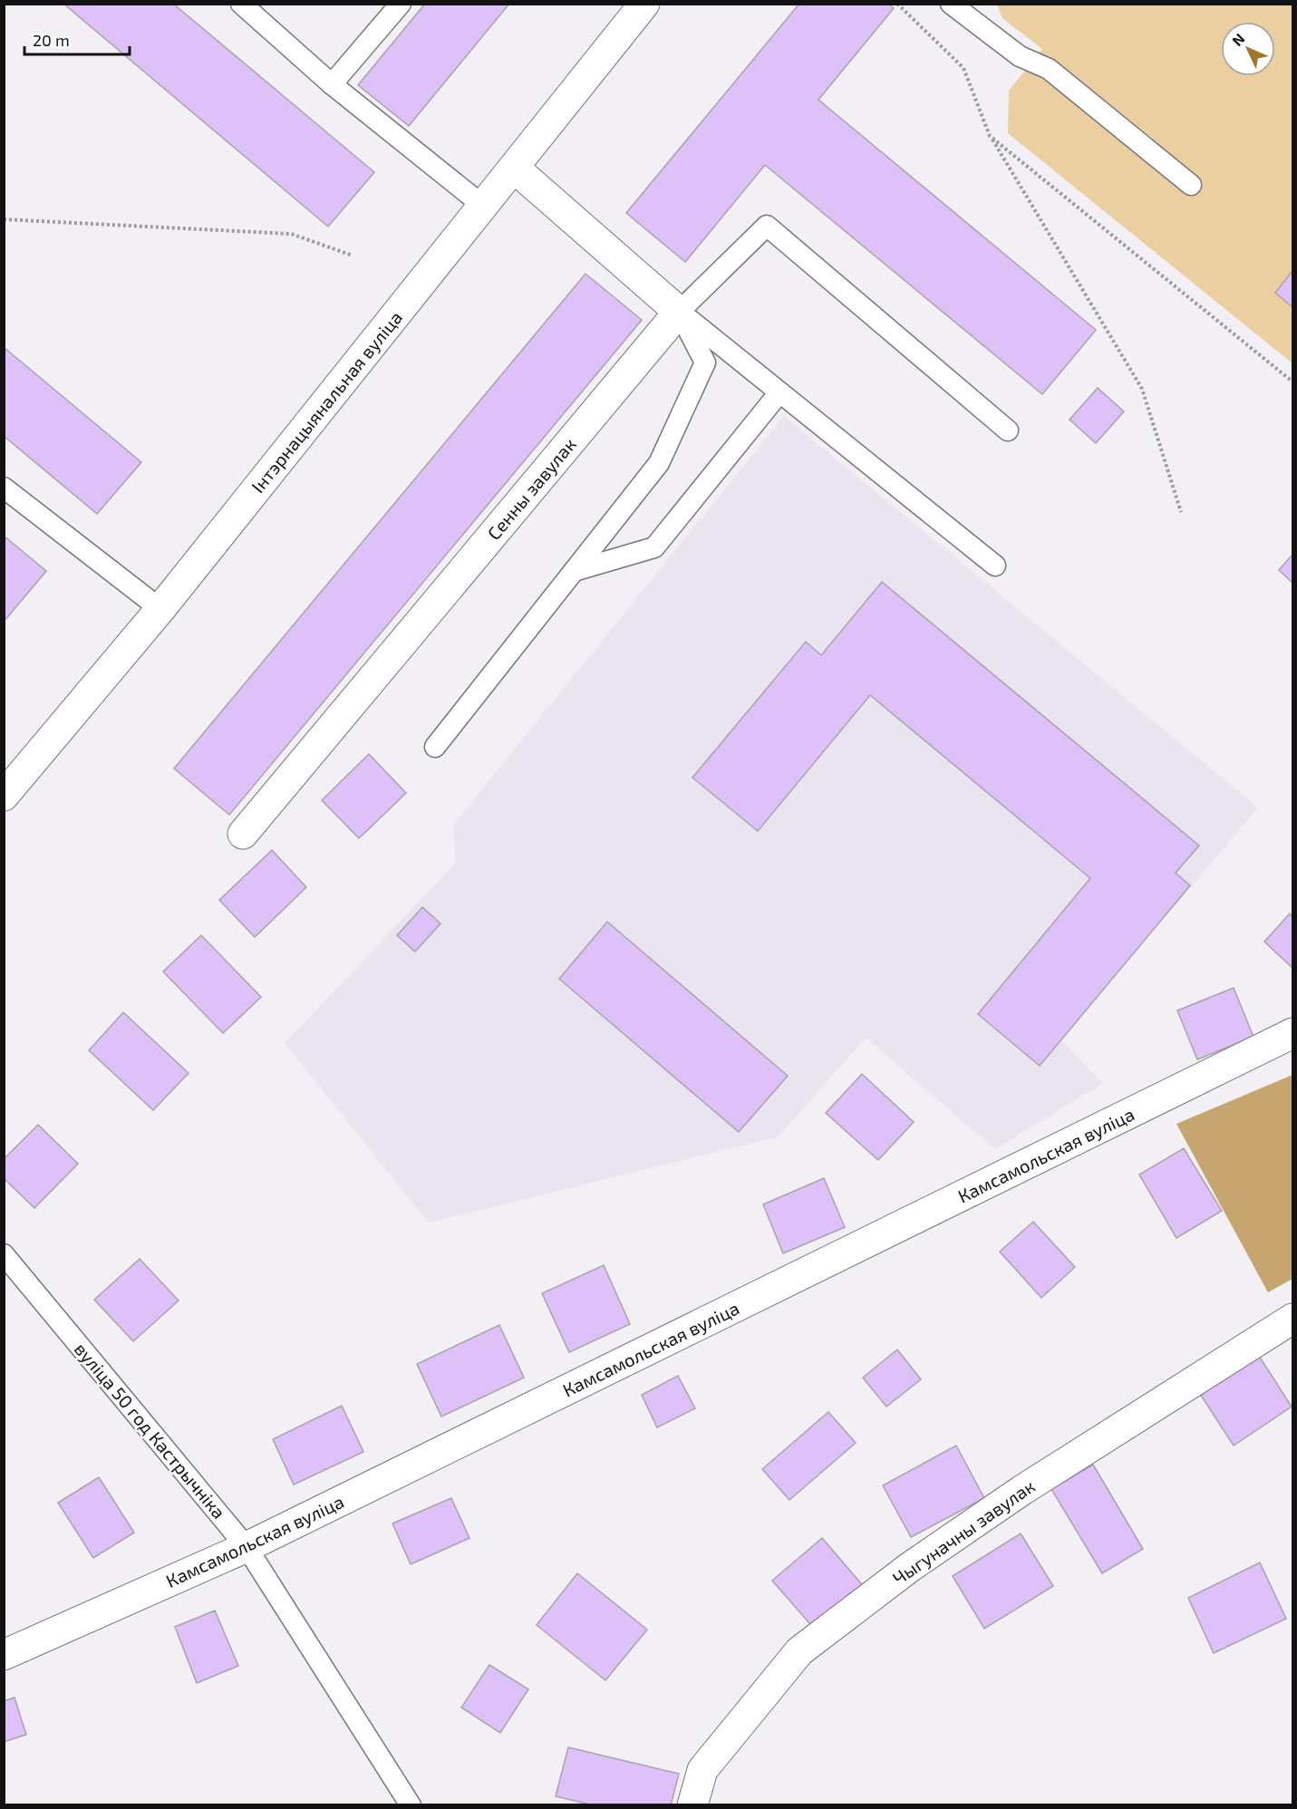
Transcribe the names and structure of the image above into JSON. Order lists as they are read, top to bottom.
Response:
{
  "streets": {
    "street": [
      "Інтэрнацыянальная вуліца",
      "Сенны завулак",
      "Камсамольская вуліца",
      "Чыгуначны завулак"
    ],
    "lane": ["вуліца 50 год Кастрычніка"]
  },
  "crossings": [
    ["Камсамольская вуліца", "вуліца 50 год Кастрычніка"]
  ],
  "scale_bar": "20 m",
  "north": "top left"
}
